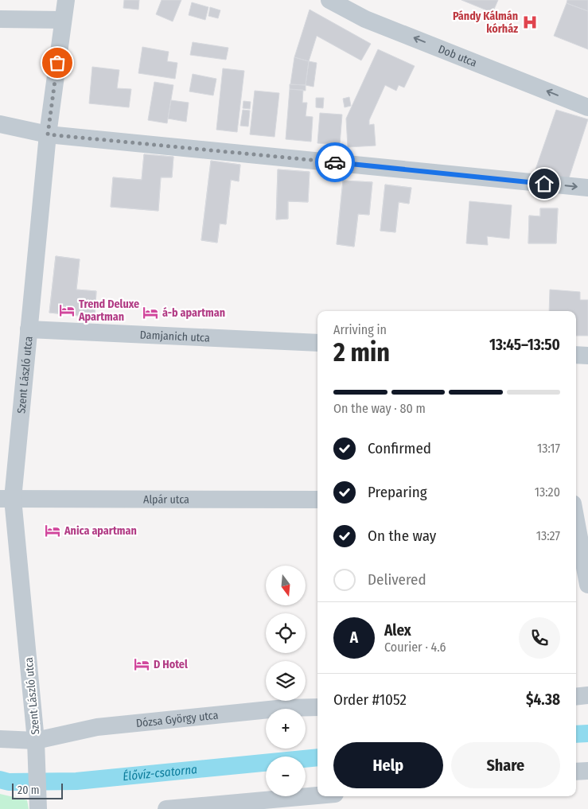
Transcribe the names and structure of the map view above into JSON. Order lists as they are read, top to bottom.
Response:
{
  "streets": {
    "street": [
      "Dob utca",
      "Damjanich utca",
      "Szent László utca",
      "Alpár utca",
      "Dózsa György utca"
    ]
  },
  "crossings": [
    ["Damjanich utca", "Szent László utca"],
    ["Szent László utca", "Alpár utca"],
    ["Szent László utca", "Dózsa György utca"]
  ],
  "water": ["Élővíz-csatorna"],
  "places": {
    "hospital": ["Pándy Kálmán kórház"],
    "hotel": [
      "Trend Deluxe Apartman",
      "á-b apartman",
      "Anica apartman",
      "D Hotel"
    ]
  },
  "scale_bar": "20 m",
  "north": "bottom",
  "page": {
    "heading": ["2 min", "Arriving in", "13:45–13:50"],
    "panel": [
      "Alex",
      "Courier · 4.6",
      "Order #1052",
      "$4.38"
    ],
    "bar": "On the way · 80 m",
    "list": [
      ["Confirmed", "13:17"],
      ["Preparing", "13:20"],
      ["On the way", "13:27"],
      "Delivered"
    ],
    "map_buttons": ["+", "−"],
    "round": "A",
    "buttons": ["Help", "Share"],
    "scale": "20 m"
  }
}
